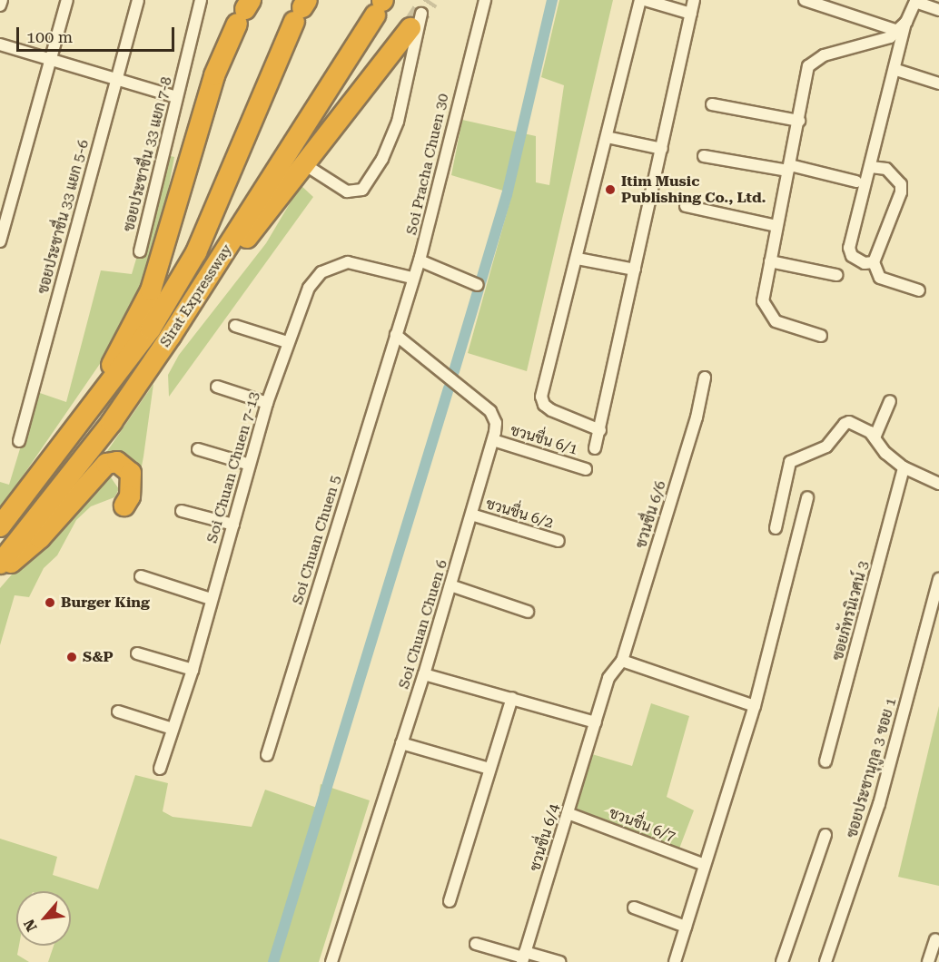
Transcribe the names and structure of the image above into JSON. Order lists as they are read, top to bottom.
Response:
{
  "streets": {
    "highway": ["Sirat Expressway"],
    "street": [
      "ซอยประชาชื่น 33 แยก 7-8",
      "Soi Pracha Chuen 30",
      "ซอยประชาชื่น 33 แยก 5-6",
      "ชวนชื่น 6/1",
      "Soi Chuan Chuen 7-13",
      "ชวนชื่น 6/2",
      "ชวนชื่น 6/6",
      "Soi Chuan Chuen 5",
      "ซอยภัทรนิเวศน์ 3",
      "Soi Chuan Chuen 6",
      "ซอยประชานุกูล 3 ซอย 1",
      "ชวนชื่น 6/7",
      "ชวนชื่น 6/4"
    ]
  },
  "crossings": [
    ["Soi Pracha Chuen 30", "Soi Chuan Chuen 7-13"],
    ["Soi Pracha Chuen 30", "Soi Chuan Chuen 5"],
    ["Soi Pracha Chuen 30", "Soi Chuan Chuen 6"],
    ["ชวนชื่น 6/1", "Soi Chuan Chuen 6"],
    ["ชวนชื่น 6/2", "Soi Chuan Chuen 6"],
    ["ชวนชื่น 6/6", "ชวนชื่น 6/4"],
    ["Soi Chuan Chuen 5", "Soi Chuan Chuen 6"],
    ["ชวนชื่น 6/7", "ชวนชื่น 6/4"]
  ],
  "places": ["Itim Music Publishing Co., Ltd.", "Burger King", "S&P"],
  "scale_bar": "100 m",
  "north": "bottom left"
}
